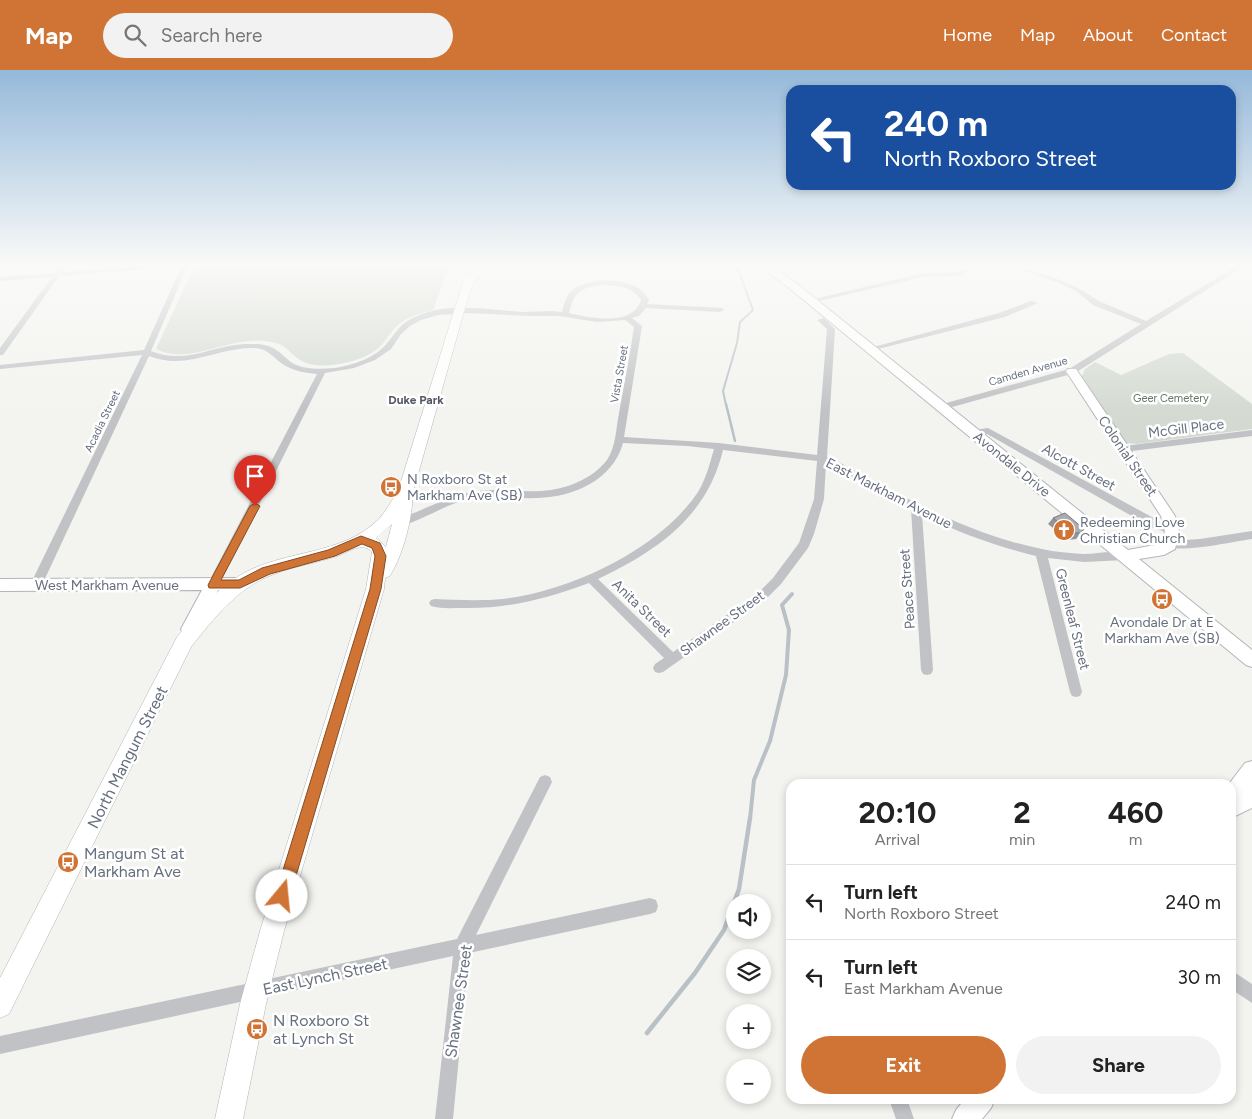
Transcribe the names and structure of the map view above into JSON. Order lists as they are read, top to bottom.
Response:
{
  "streets": {
    "main road": [
      "Colonial Street",
      "Avondale Drive",
      "East Markham Avenue",
      "West Markham Avenue",
      "North Mangum Street"
    ],
    "street": [
      "Camden Avenue",
      "Vista Street",
      "Acadia Street",
      "McGill Place",
      "Alcott Street",
      "Peace Street",
      "Anita Street",
      "Greenleaf Street",
      "Shawnee Street",
      "East Lynch Street"
    ]
  },
  "crossings": [
    ["Camden Avenue", "Colonial Street"],
    ["Camden Avenue", "Avondale Drive"],
    ["Vista Street", "East Markham Avenue"],
    ["Acadia Street", "West Markham Avenue"],
    ["McGill Place", "Colonial Street"],
    ["Colonial Street", "Alcott Street"],
    ["Colonial Street", "East Markham Avenue"],
    ["Avondale Drive", "Alcott Street"],
    ["Avondale Drive", "East Markham Avenue"],
    ["Alcott Street", "East Markham Avenue"],
    ["East Markham Avenue", "Peace Street"],
    ["East Markham Avenue", "Greenleaf Street"],
    ["East Markham Avenue", "Shawnee Street"],
    ["West Markham Avenue", "North Mangum Street"],
    ["Anita Street", "Shawnee Street"],
    ["Shawnee Street", "East Lynch Street"]
  ],
  "districts": ["Duke Park"],
  "parks": ["Geer Cemetery"],
  "places": {
    "bus stop": [
      "N Roxboro St at Markham Ave (SB)",
      "Avondale Dr at E Markham Ave (SB)",
      "Mangum St at Markham Ave",
      "N Roxboro St at Lynch St"
    ],
    "church": ["Redeeming Love Christian Church"]
  },
  "page": {
    "header": "Map",
    "search": "Search here",
    "nav": [
      "Home",
      "Map",
      "About",
      "Contact"
    ],
    "turn": ["240 m", "North Roxboro Street"],
    "eta": [
      "20:10",
      "Arrival",
      "2",
      "min",
      "460",
      "m"
    ],
    "list": [
      {
        "name": "Turn left",
        "note": "North Roxboro Street",
        "value": "240 m"
      },
      {
        "name": "Turn left",
        "note": "East Markham Avenue",
        "value": "30 m"
      }
    ],
    "map_buttons": ["+", "−"],
    "buttons": ["Exit", "Share"]
  }
}
